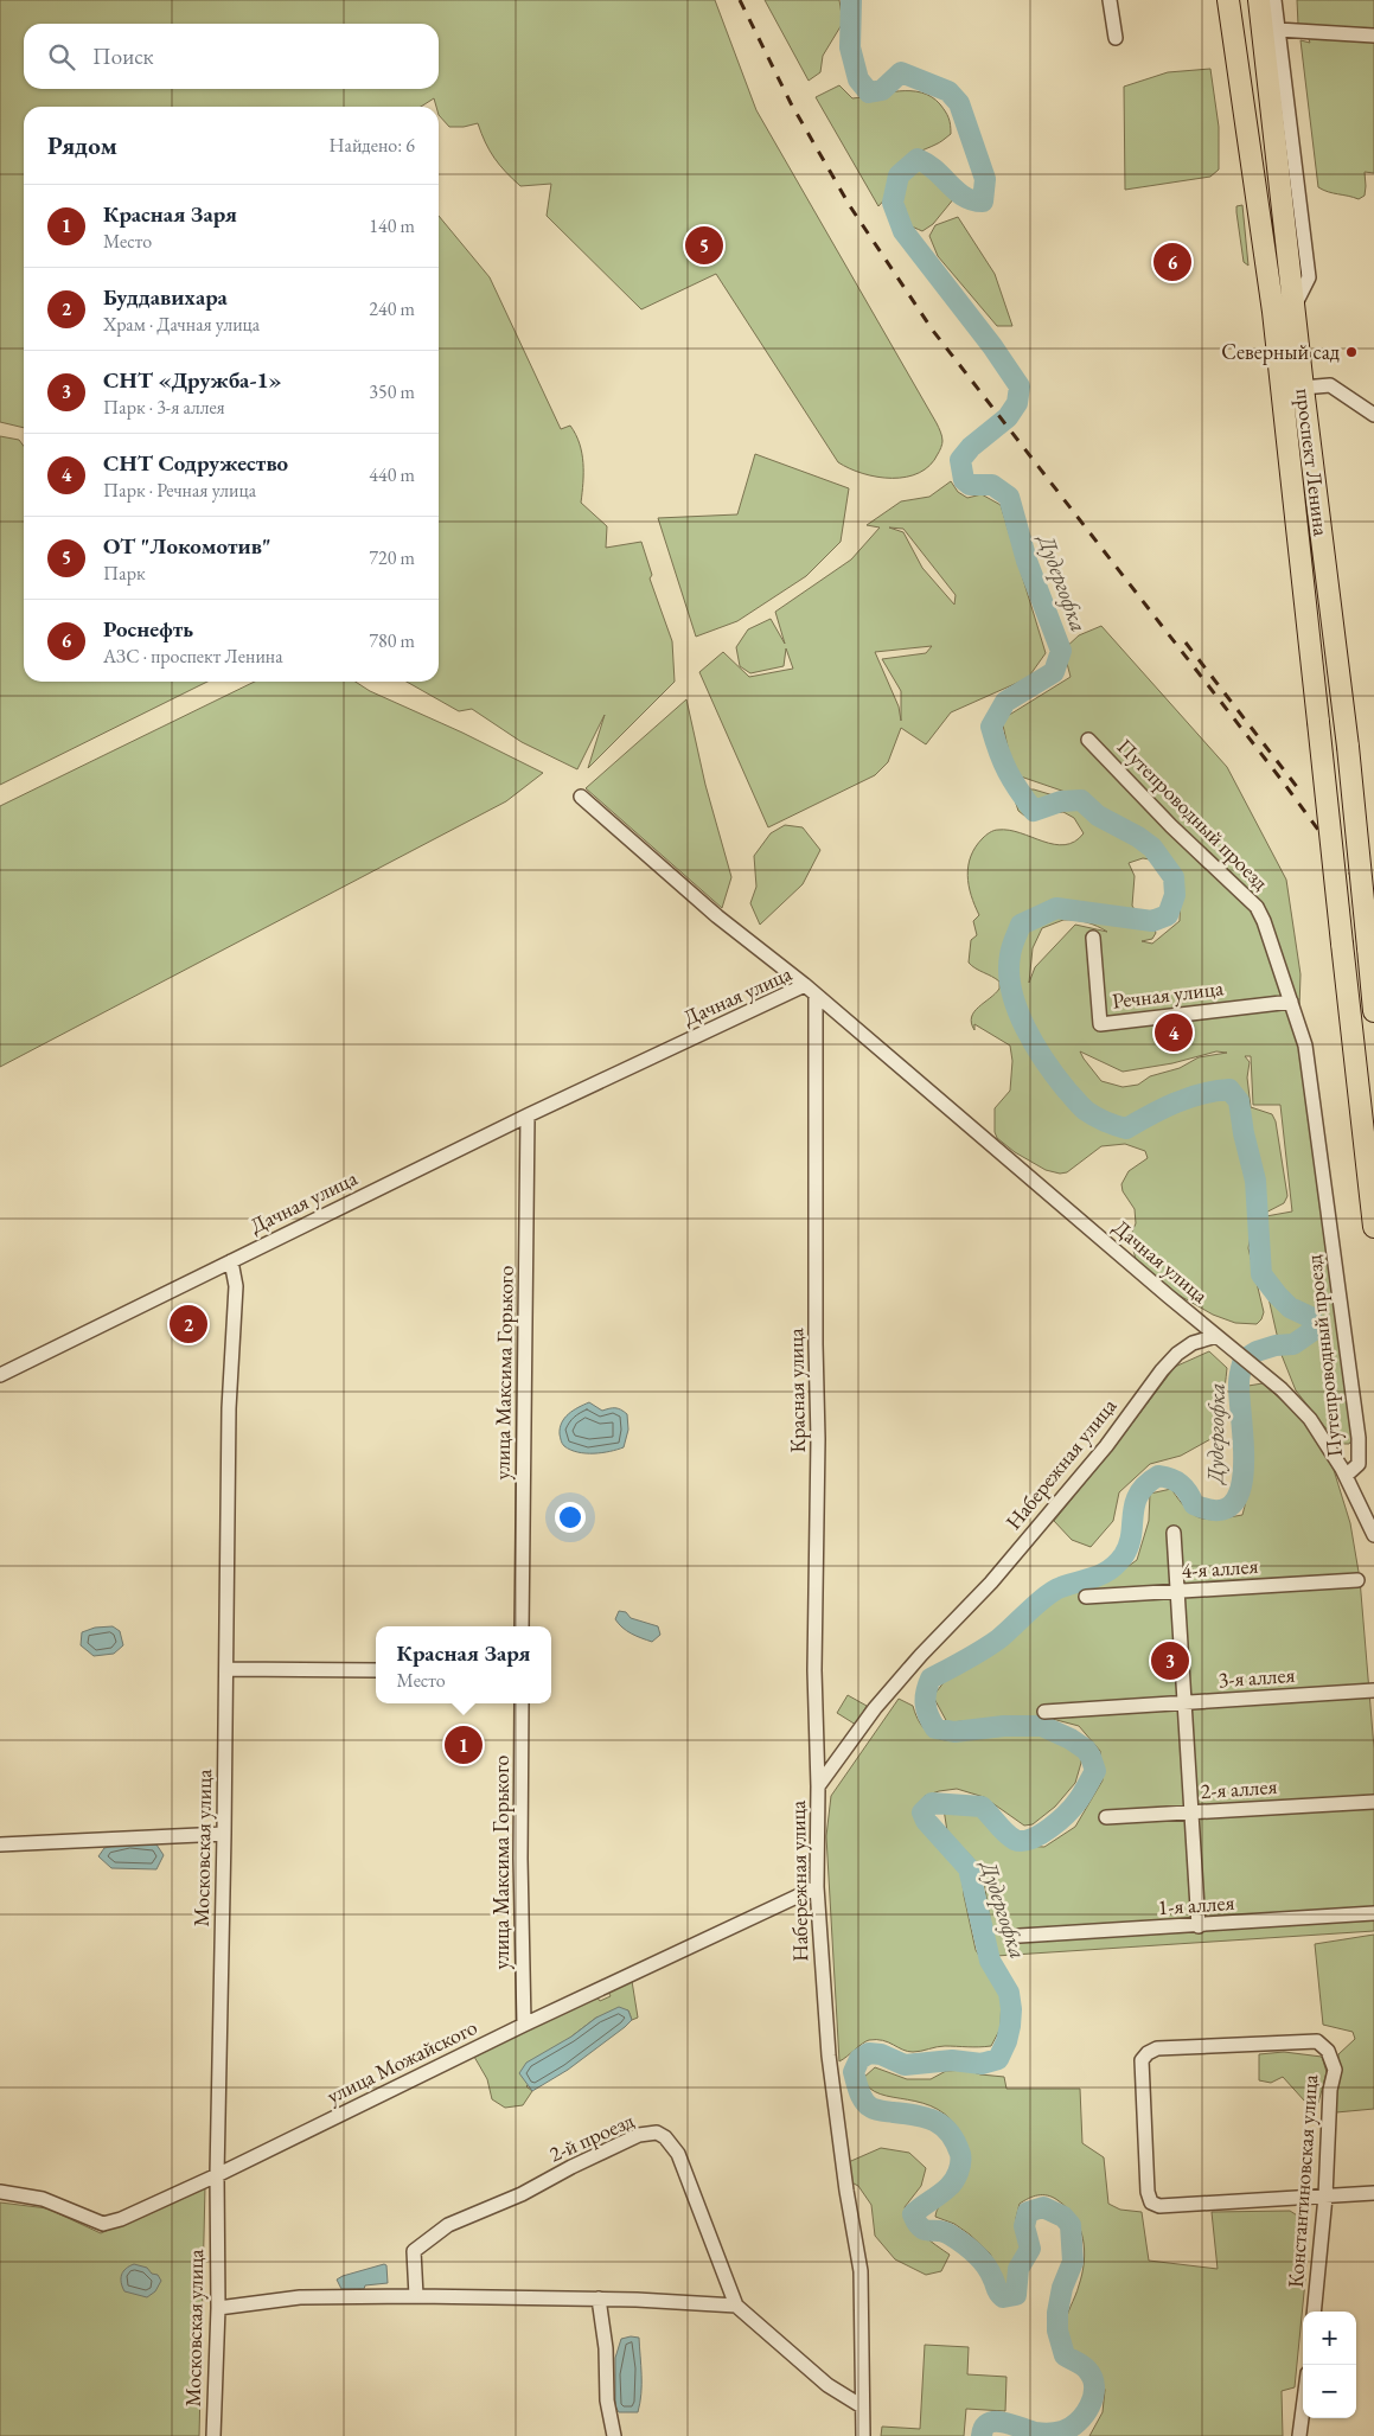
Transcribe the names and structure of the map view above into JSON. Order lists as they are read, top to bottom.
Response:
{
  "streets": {
    "highway": ["проспект Ленина"],
    "street": [
      "Путепроводный проезд",
      "Речная улица",
      "Дачная улица",
      "улица Максима Горького",
      "Красная улица",
      "Набережная улица",
      "4-я аллея",
      "3-я аллея",
      "2-я аллея",
      "Московская улица",
      "1-я аллея",
      "улица Можайского",
      "2-й проезд",
      "Константиновская улица"
    ]
  },
  "crossings": [
    ["Путепроводный проезд", "Речная улица"],
    ["Путепроводный проезд", "Дачная улица"],
    ["Дачная улица", "улица Максима Горького"],
    ["Дачная улица", "Красная улица"],
    ["Дачная улица", "Набережная улица"],
    ["Дачная улица", "Московская улица"],
    ["улица Максима Горького", "улица Можайского"],
    ["Красная улица", "Набережная улица"],
    ["Набережная улица", "улица Можайского"],
    ["Набережная улица", "2-й проезд"],
    ["Московская улица", "улица Можайского"]
  ],
  "water": ["Дудергофка"],
  "places": ["Северный сад"],
  "page": {
    "search": "Поиск",
    "heading": ["Рядом", "Найдено: 6"],
    "list": [
      {
        "mark": "1",
        "name": "Красная Заря",
        "note": "Место",
        "value": "140 m"
      },
      {
        "mark": "2",
        "name": "Буддавихара",
        "note": "Храм · Дачная улица",
        "value": "240 m"
      },
      {
        "mark": "3",
        "name": "СНТ «Дружба-1»",
        "note": "Парк · 3-я аллея",
        "value": "350 m"
      },
      {
        "mark": "4",
        "name": "СНТ Содружество",
        "note": "Парк · Речная улица",
        "value": "440 m"
      },
      {
        "mark": "5",
        "name": "ОТ \"Локомотив\"",
        "note": "Парк",
        "value": "720 m"
      },
      {
        "mark": "6",
        "name": "Роснефть",
        "note": "АЗС · проспект Ленина",
        "value": "780 m"
      }
    ],
    "pins": [
      "5",
      "6",
      "4",
      "2",
      "3",
      "1"
    ],
    "popup": ["Красная Заря", "Место"],
    "map_buttons": ["+", "−"]
  }
}
